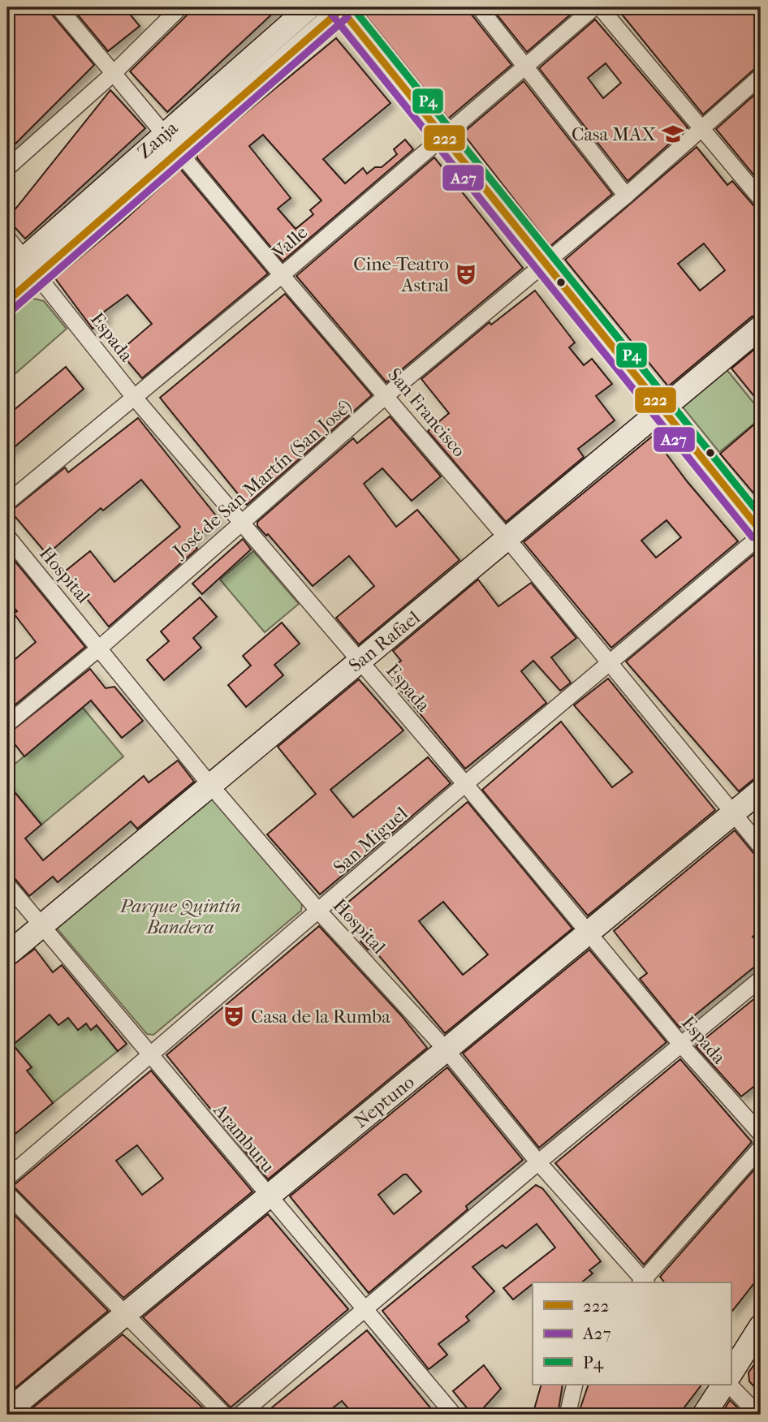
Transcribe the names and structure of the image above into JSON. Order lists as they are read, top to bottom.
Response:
{
  "streets": {
    "street": [
      "Zanja",
      "Valle",
      "Espada",
      "San Francisco",
      "José de San Martín (San José)",
      "Hospital",
      "San Rafael",
      "San Miguel",
      "Neptuno",
      "Aramburu"
    ]
  },
  "crossings": [
    ["Zanja", "Espada"],
    ["Zanja", "San Francisco"],
    ["Valle", "Espada"],
    ["Valle", "San Francisco"],
    ["Espada", "José de San Martín (San José)"],
    ["Espada", "San Rafael"],
    ["Espada", "San Miguel"],
    ["Espada", "Neptuno"],
    ["San Francisco", "José de San Martín (San José)"],
    ["San Francisco", "San Rafael"],
    ["San Francisco", "San Miguel"],
    ["San Francisco", "Neptuno"],
    ["José de San Martín (San José)", "Hospital"],
    ["Hospital", "San Rafael"],
    ["Hospital", "San Miguel"],
    ["Hospital", "Neptuno"],
    ["San Rafael", "Aramburu"],
    ["San Miguel", "Aramburu"],
    ["Neptuno", "Aramburu"]
  ],
  "parks": ["Parque Quintín Bandera"],
  "places": {
    "school or university": ["Casa MAX"],
    "theatre": ["Cine-Teatro Astral", "Casa de la Rumba"]
  },
  "lines": ["transit line 222", "transit line P4", "transit line A27"],
  "legend": ["222", "A27", "P4"]
}
